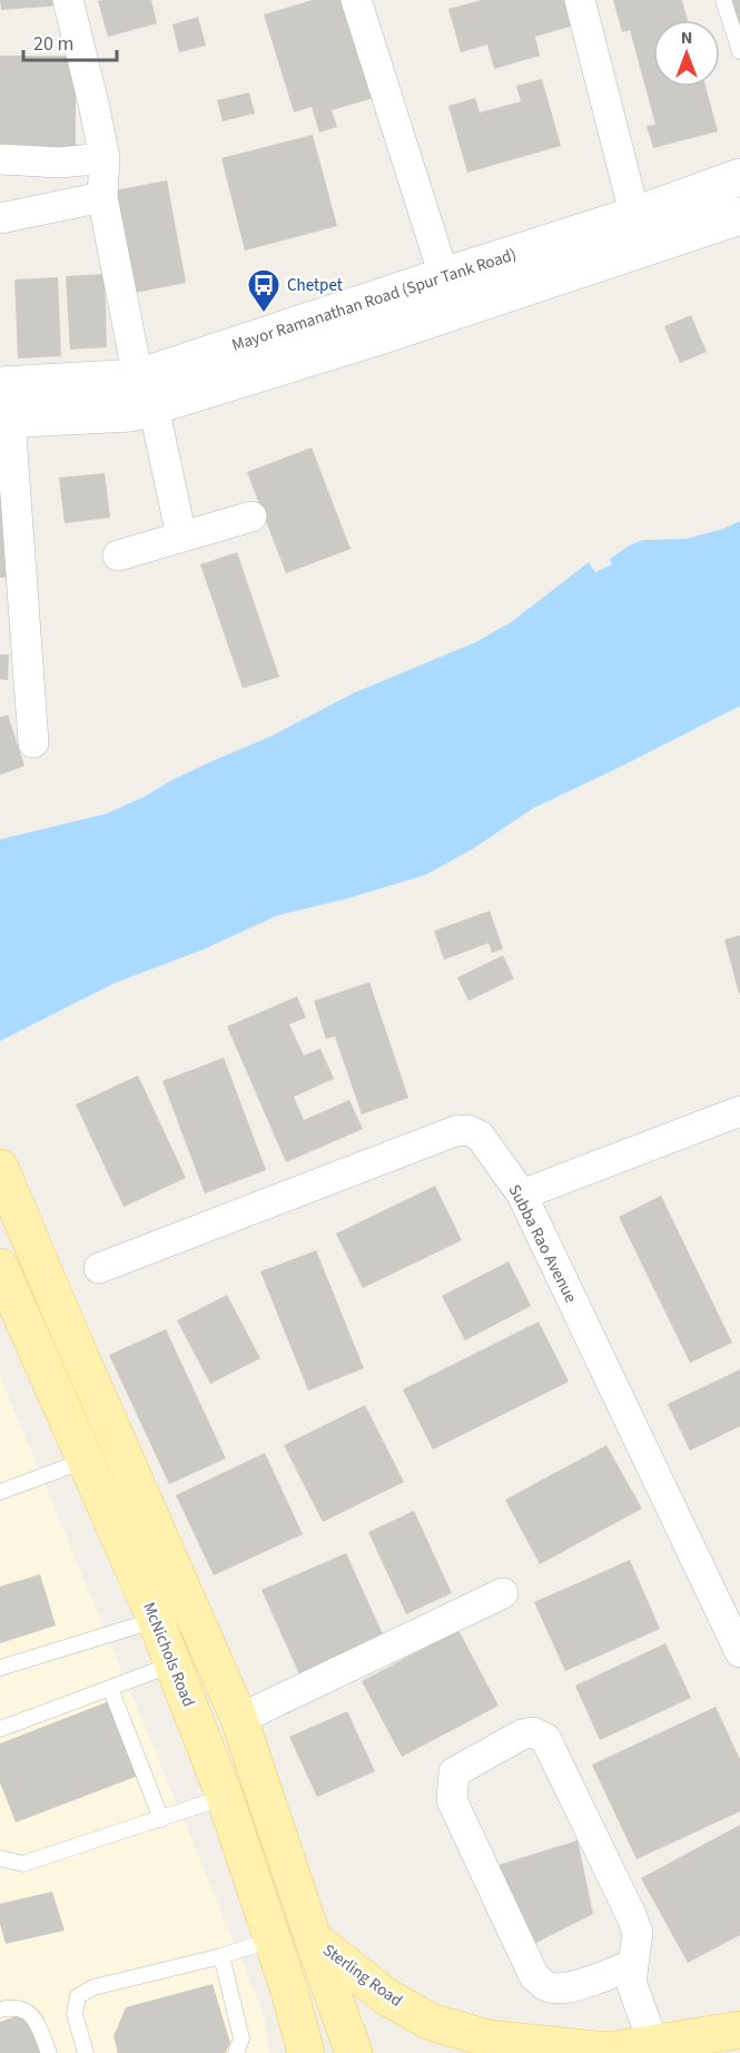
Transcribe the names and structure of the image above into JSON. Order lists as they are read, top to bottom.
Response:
{
  "streets": {
    "main road": ["Mayor Ramanathan Road (Spur Tank Road)", "McNichols Road", "Sterling Road"],
    "street": ["Subba Rao Avenue"]
  },
  "places": {
    "bus stop": ["Chetpet"]
  },
  "scale_bar": "20 m",
  "north": "top"
}
